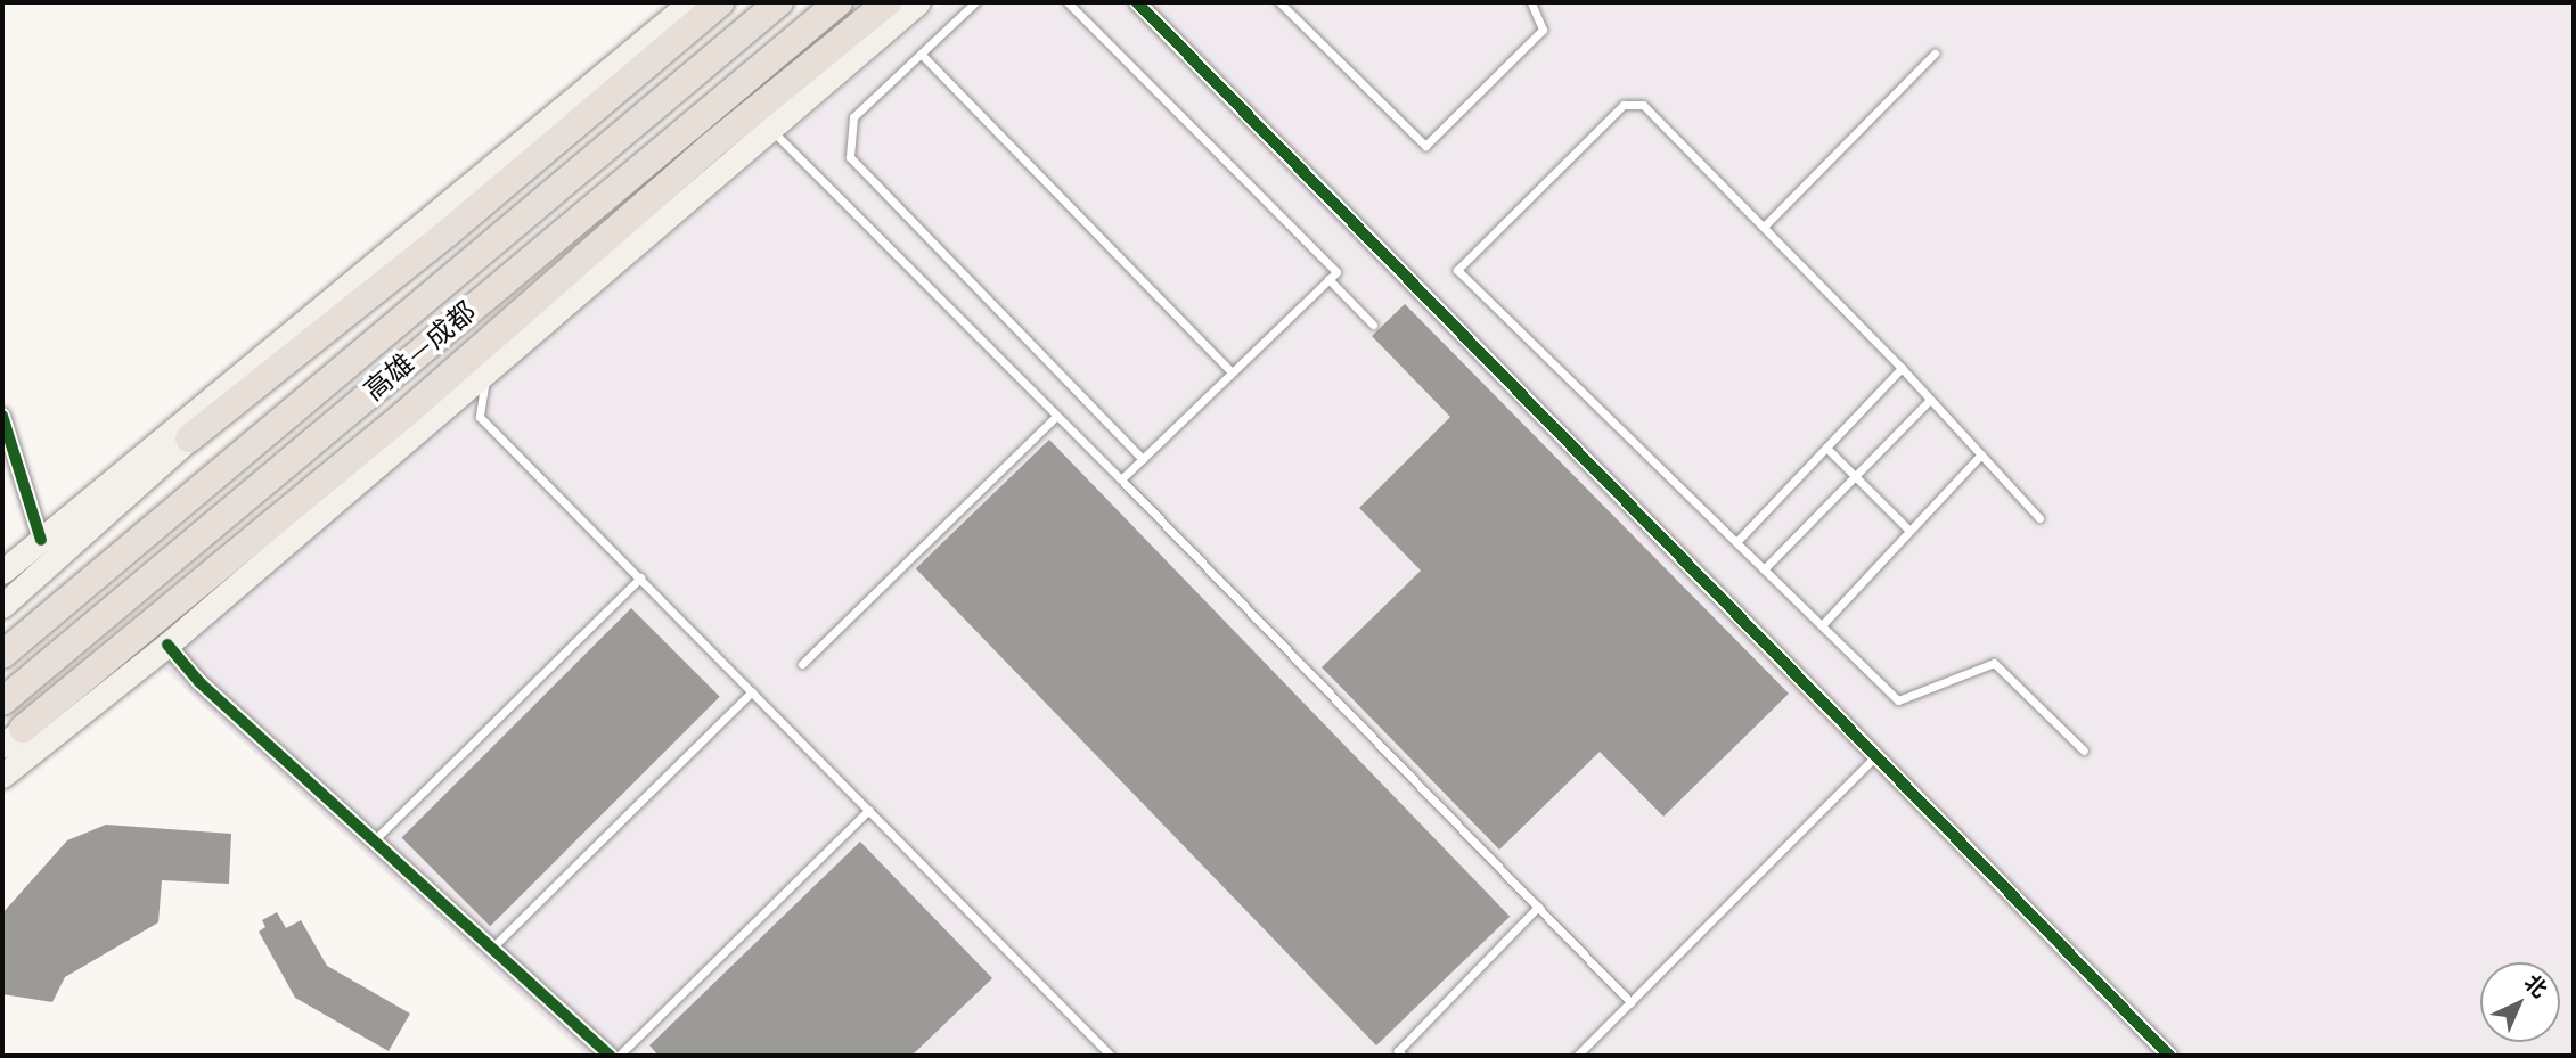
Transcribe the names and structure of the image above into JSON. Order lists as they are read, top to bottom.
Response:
{
  "streets": {
    "highway": ["高雄—成都"]
  },
  "north": "top right"
}
